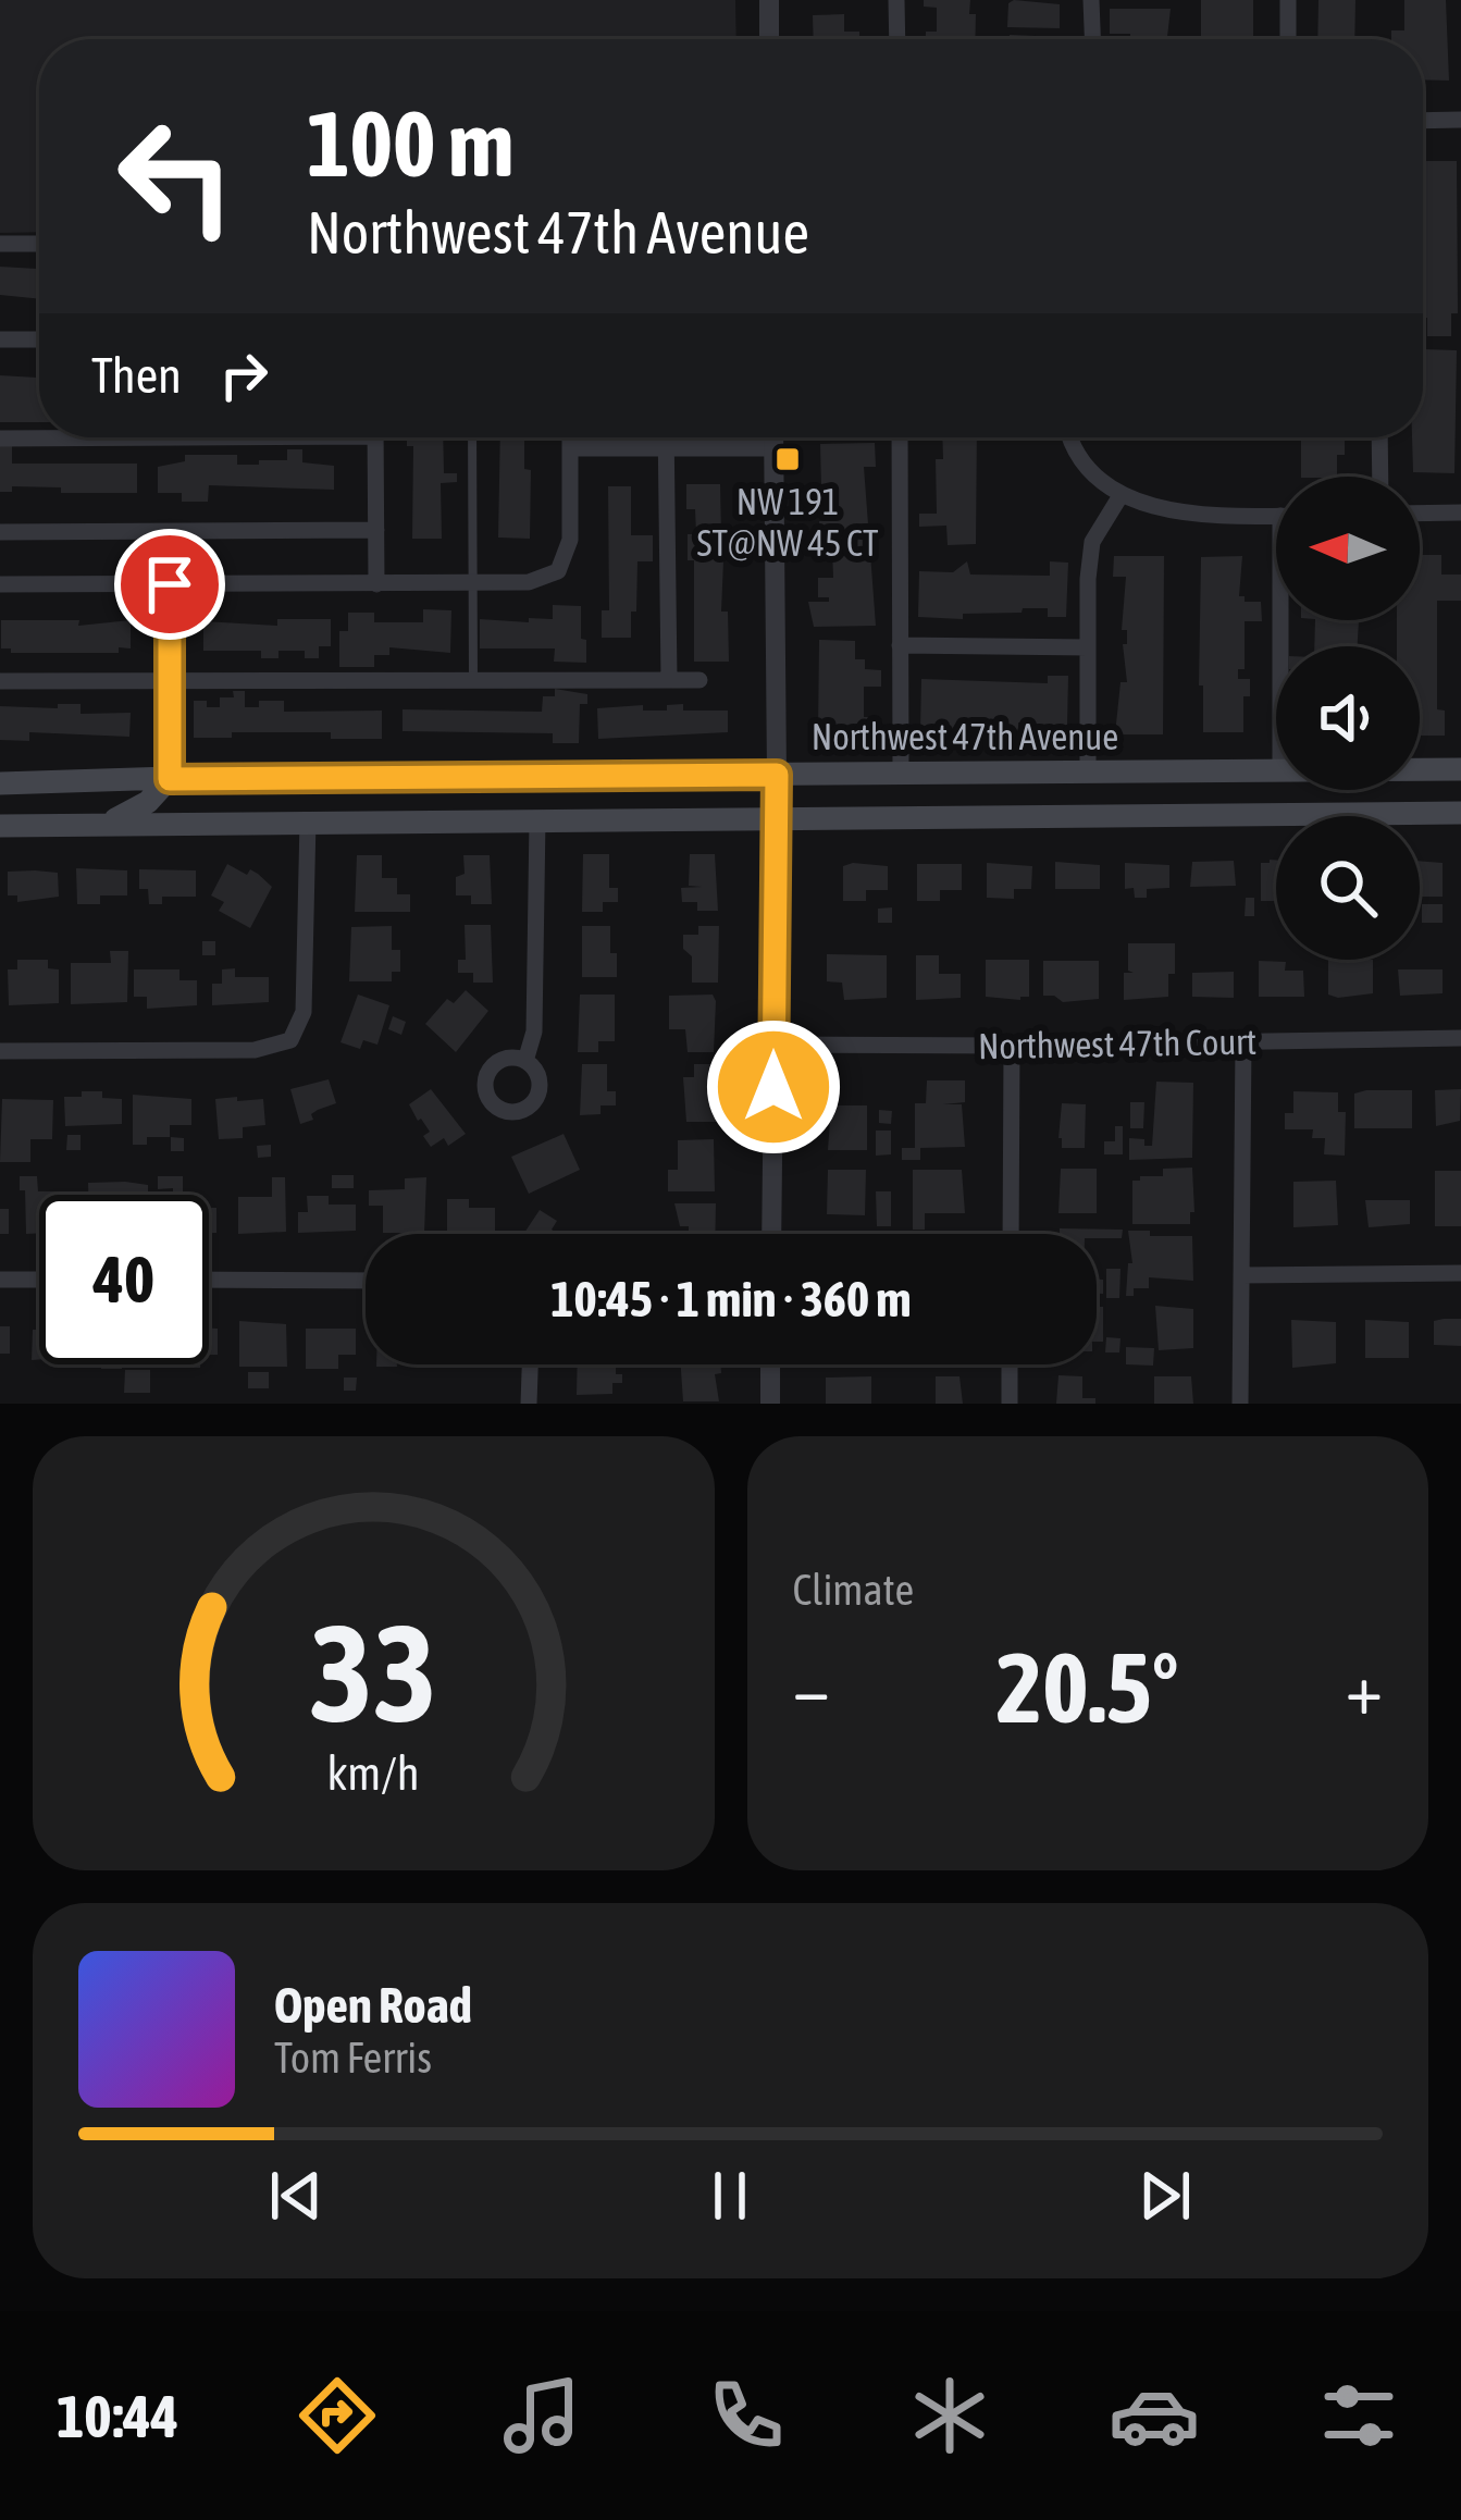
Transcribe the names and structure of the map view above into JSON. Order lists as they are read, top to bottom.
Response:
{
  "streets": {
    "main road": ["Northwest 47th Avenue"],
    "street": ["Northwest 47th Court"]
  },
  "places": {
    "transit": ["NW 191 ST@NW 45 CT"]
  },
  "north": "left",
  "page": {
    "turn": ["100 m", "Northwest 47th Avenue"],
    "then": "Then",
    "limit": "40",
    "trip": "10:45 · 1 min · 360 m",
    "tile": "Climate",
    "heat": ["−", "20.5°", "+"],
    "song": ["Open Road", "Tom Ferris"],
    "tabs": "10:44",
    "gauge": ["33", "km/h"]
  }
}
